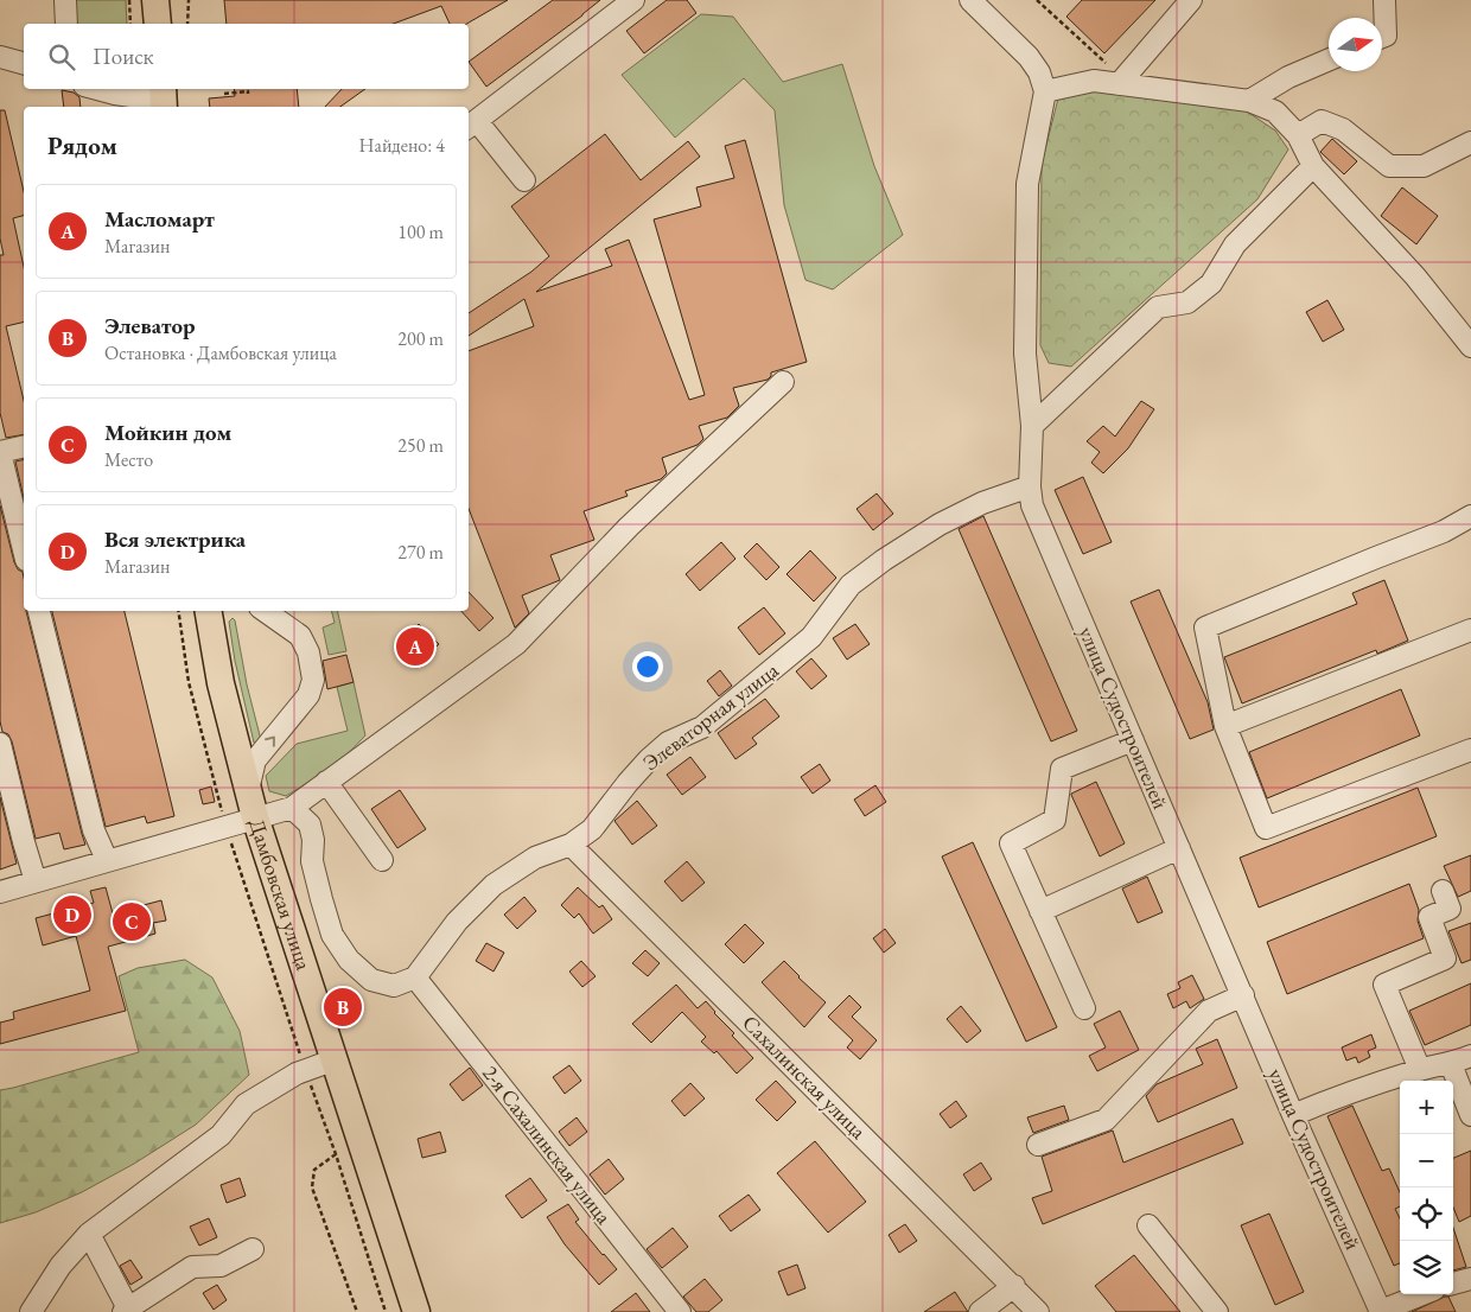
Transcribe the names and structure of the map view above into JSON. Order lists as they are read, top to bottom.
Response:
{
  "streets": {
    "main road": ["Дамбовская улица"],
    "street": [
      "Элеваторная улица",
      "улица Судостроителей",
      "Сахалинская улица",
      "2-я Сахалинская улица"
    ]
  },
  "crossings": [
    ["Элеваторная улица", "улица Судостроителей"],
    ["Элеваторная улица", "Сахалинская улица"],
    ["Элеваторная улица", "2-я Сахалинская улица"]
  ],
  "north": "right",
  "page": {
    "search": "Поиск",
    "heading": ["Рядом", "Найдено: 4"],
    "list": [
      {
        "mark": "A",
        "name": "Масломарт",
        "note": "Магазин",
        "value": "100 m"
      },
      {
        "mark": "B",
        "name": "Элеватор",
        "note": "Остановка · Дамбовская улица",
        "value": "200 m"
      },
      {
        "mark": "C",
        "name": "Мойкин дом",
        "note": "Место",
        "value": "250 m"
      },
      {
        "mark": "D",
        "name": "Вся электрика",
        "note": "Магазин",
        "value": "270 m"
      }
    ],
    "pins": [
      "A",
      "D",
      "C",
      "B"
    ],
    "map_buttons": ["+", "−"]
  }
}
